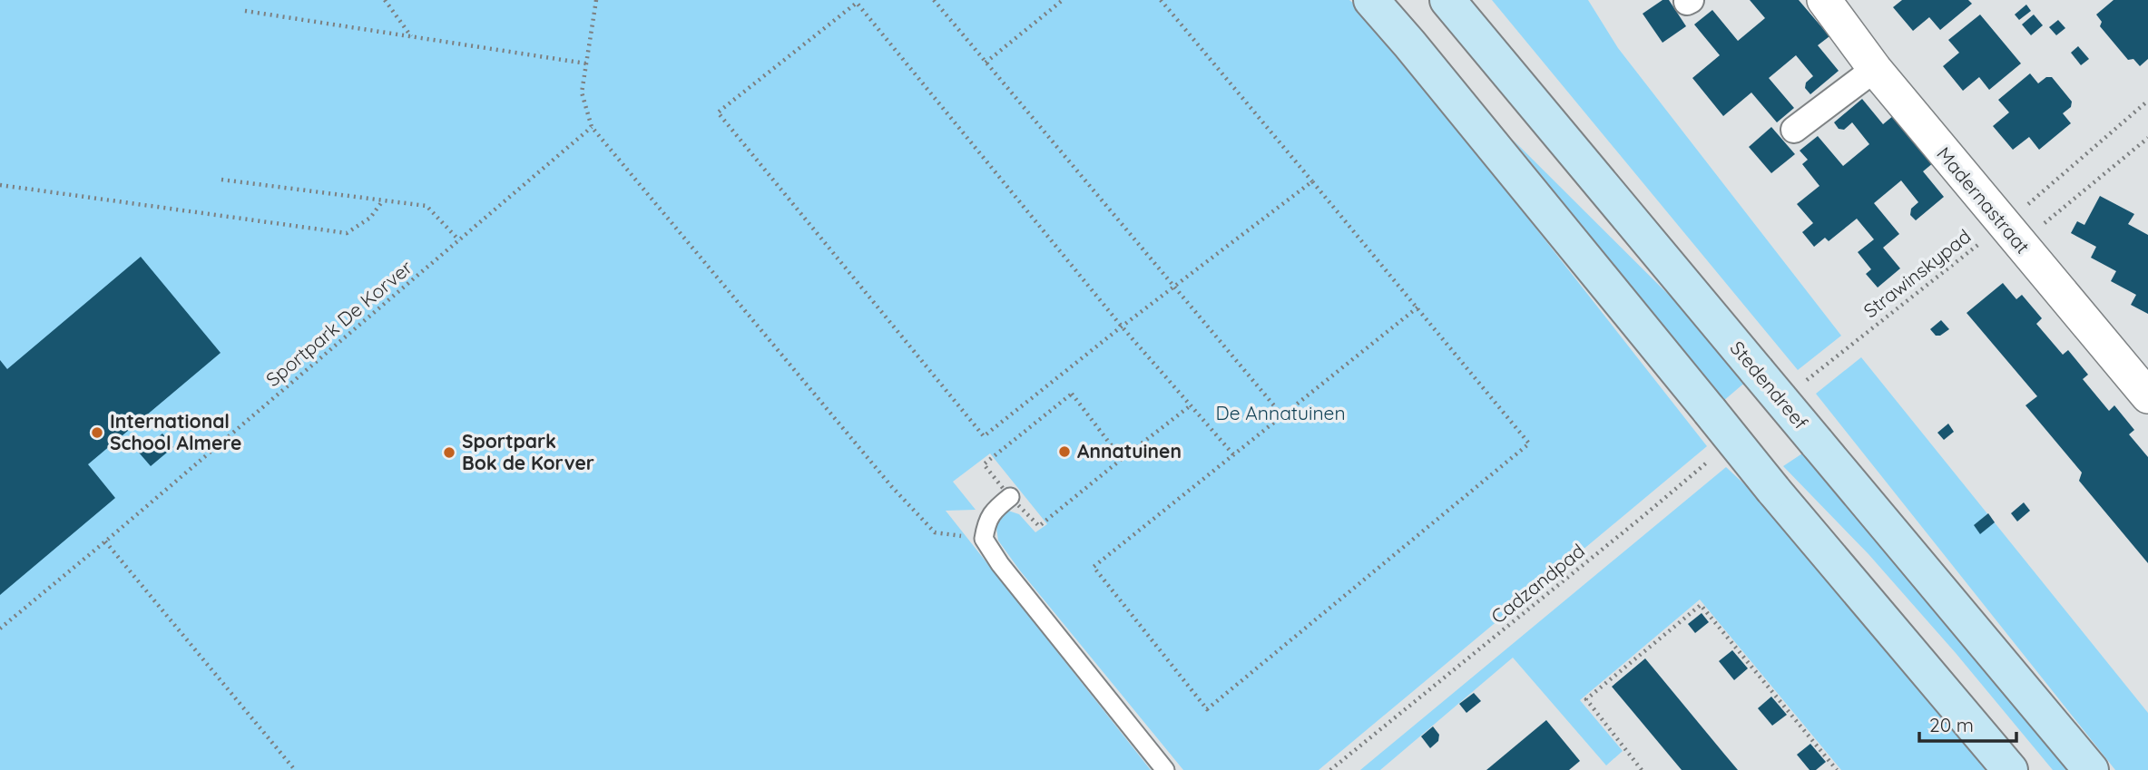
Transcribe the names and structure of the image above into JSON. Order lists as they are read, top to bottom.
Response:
{
  "streets": {
    "main road": ["Stedendreef"],
    "street": ["Madernastraat"],
    "path": ["Strawinskypad", "Sportpark De Korver", "Cadzandpad"]
  },
  "crossings": [
    ["Madernastraat", "Strawinskypad"]
  ],
  "parks": ["De Annatuinen"],
  "places": ["International School Almere", "Annatuinen", "Sportpark Bok de Korver"],
  "scale_bar": "20 m"
}
